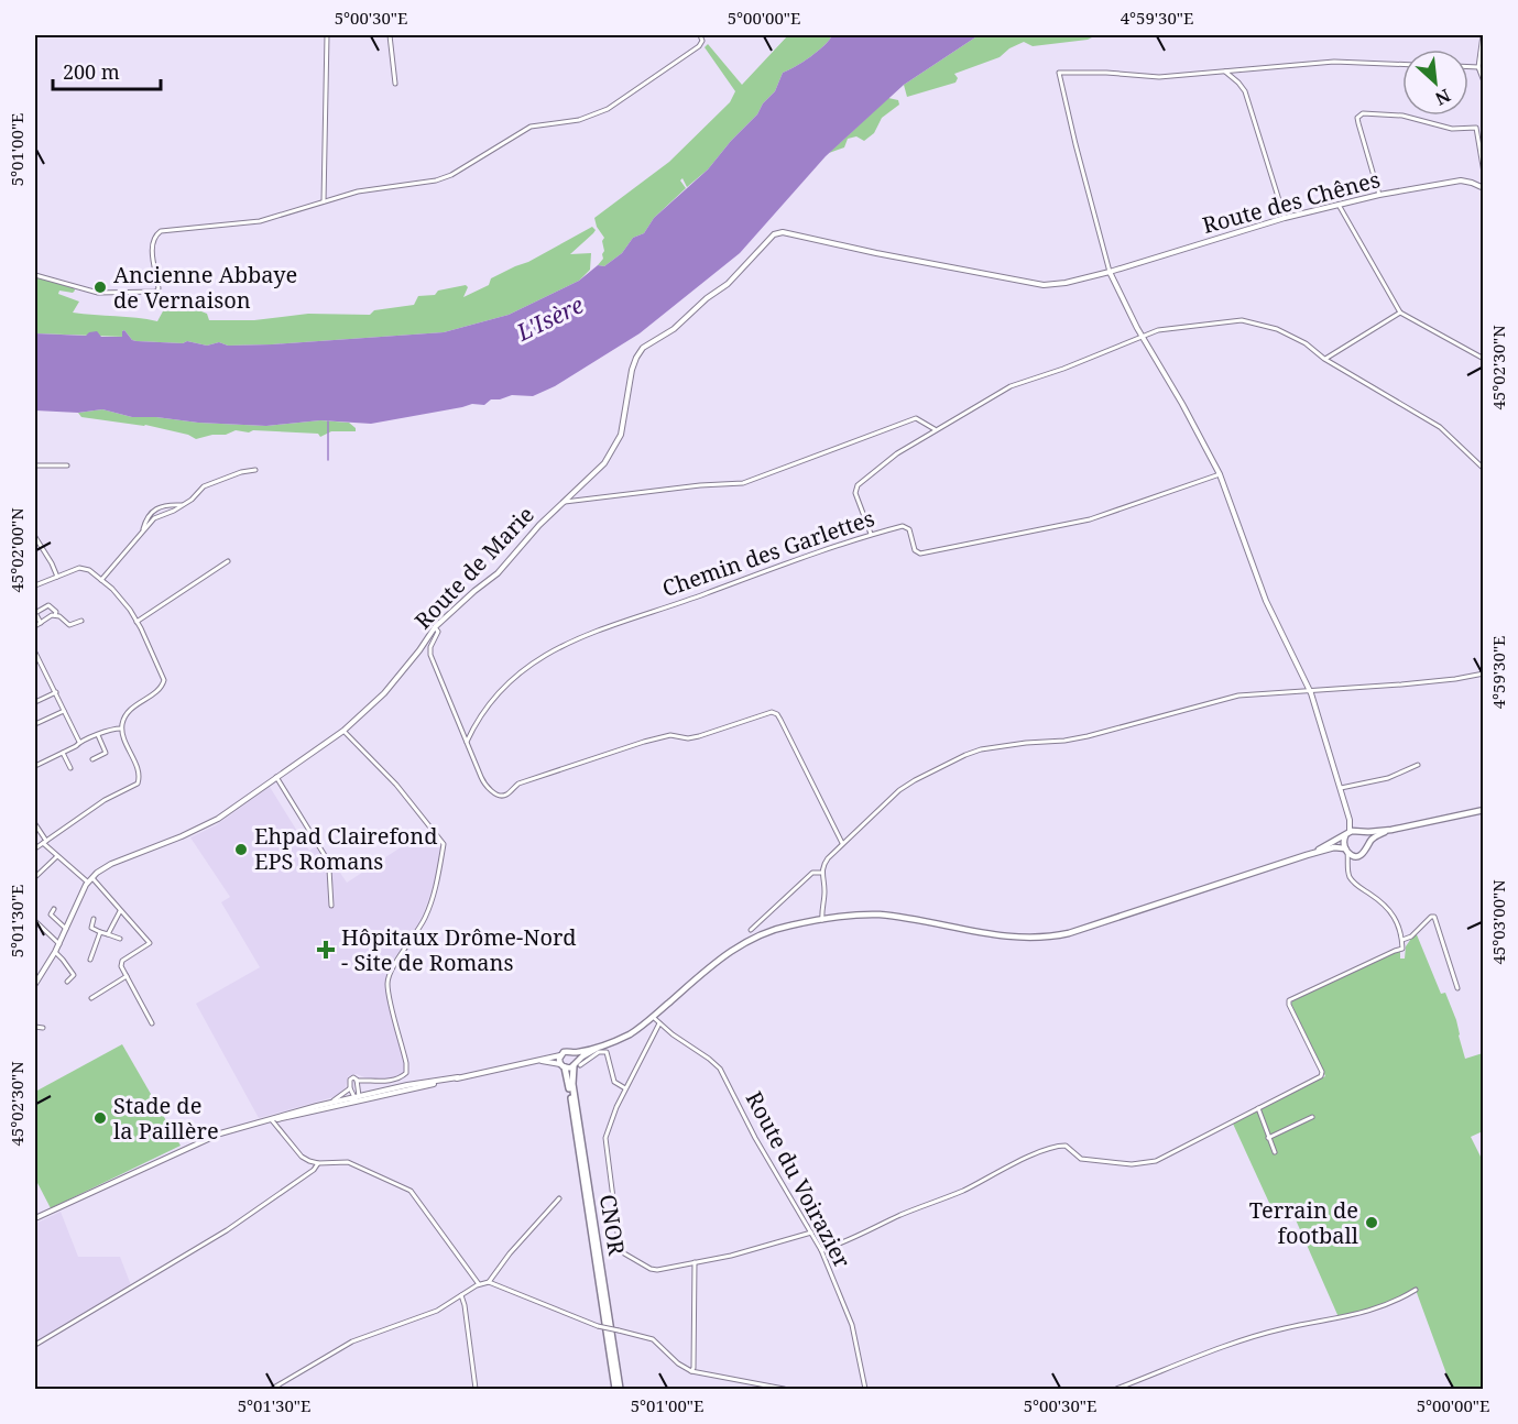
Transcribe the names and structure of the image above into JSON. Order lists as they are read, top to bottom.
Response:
{
  "streets": {
    "highway": ["CNOR"],
    "street": [
      "Route des Chênes",
      "Chemin des Garlettes",
      "Route de Marie",
      "Route du Voirazier"
    ]
  },
  "crossings": [
    ["Route des Chênes", "Route de Marie"]
  ],
  "water": ["L'Isère"],
  "places": {
    "other": [
      "Ancienne Abbaye de Vernaison",
      "Ehpad Clairefond EPS Romans",
      "Stade de la Paillère",
      "Terrain de football"
    ],
    "health": ["Hôpitaux Drôme-Nord - Site de Romans"]
  },
  "scale_bar": "200 m",
  "north": "bottom right",
  "coordinates": [
    "5°00'30\"E",
    "5°00'00\"E",
    "4°59'30\"E",
    "5°01'00\"E",
    "45°02'30\"N",
    "45°02'00\"N",
    "5°01'30\"E",
    "45°03'00\"N"
  ]
}
